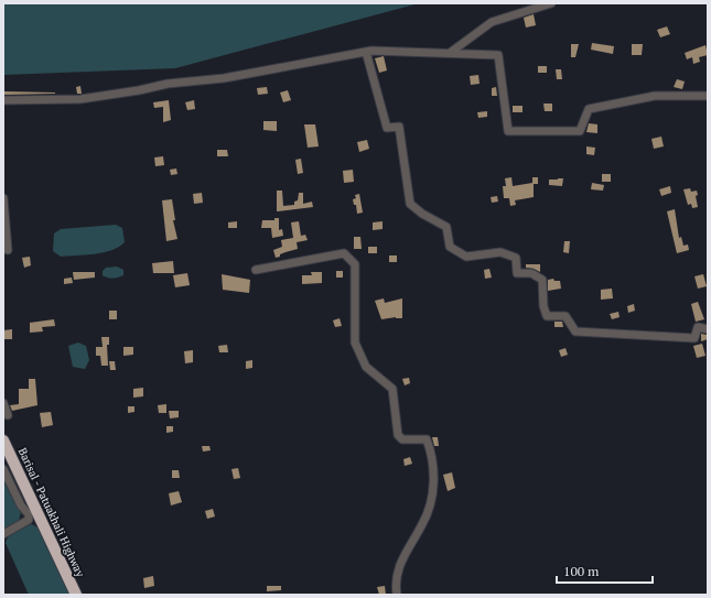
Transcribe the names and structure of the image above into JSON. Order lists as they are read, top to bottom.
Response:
{
  "streets": {
    "highway": ["Barisal - Patuakhali Highway"]
  },
  "scale_bar": "100 m"
}
